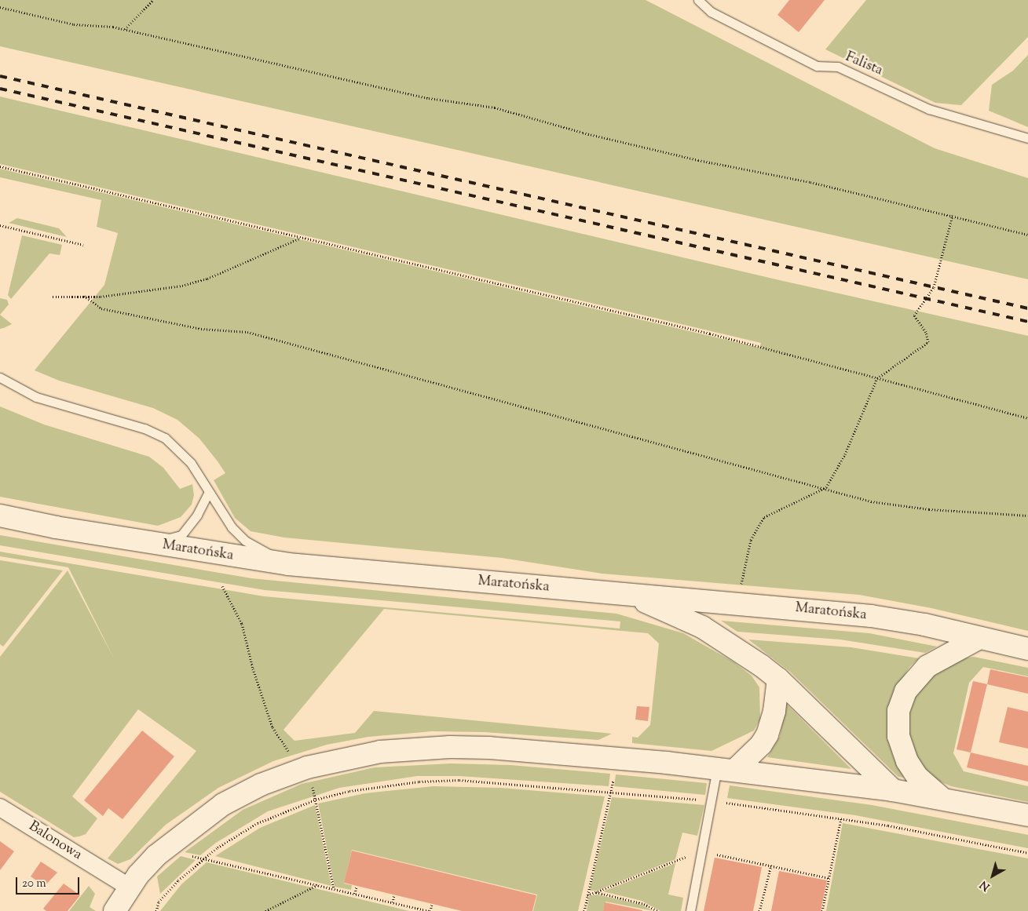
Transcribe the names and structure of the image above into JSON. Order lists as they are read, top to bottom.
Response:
{
  "streets": {
    "street": ["Maratońska", "Balonowa"],
    "lane": ["Falista"]
  },
  "scale_bar": "20 m",
  "north": "bottom left"
}
